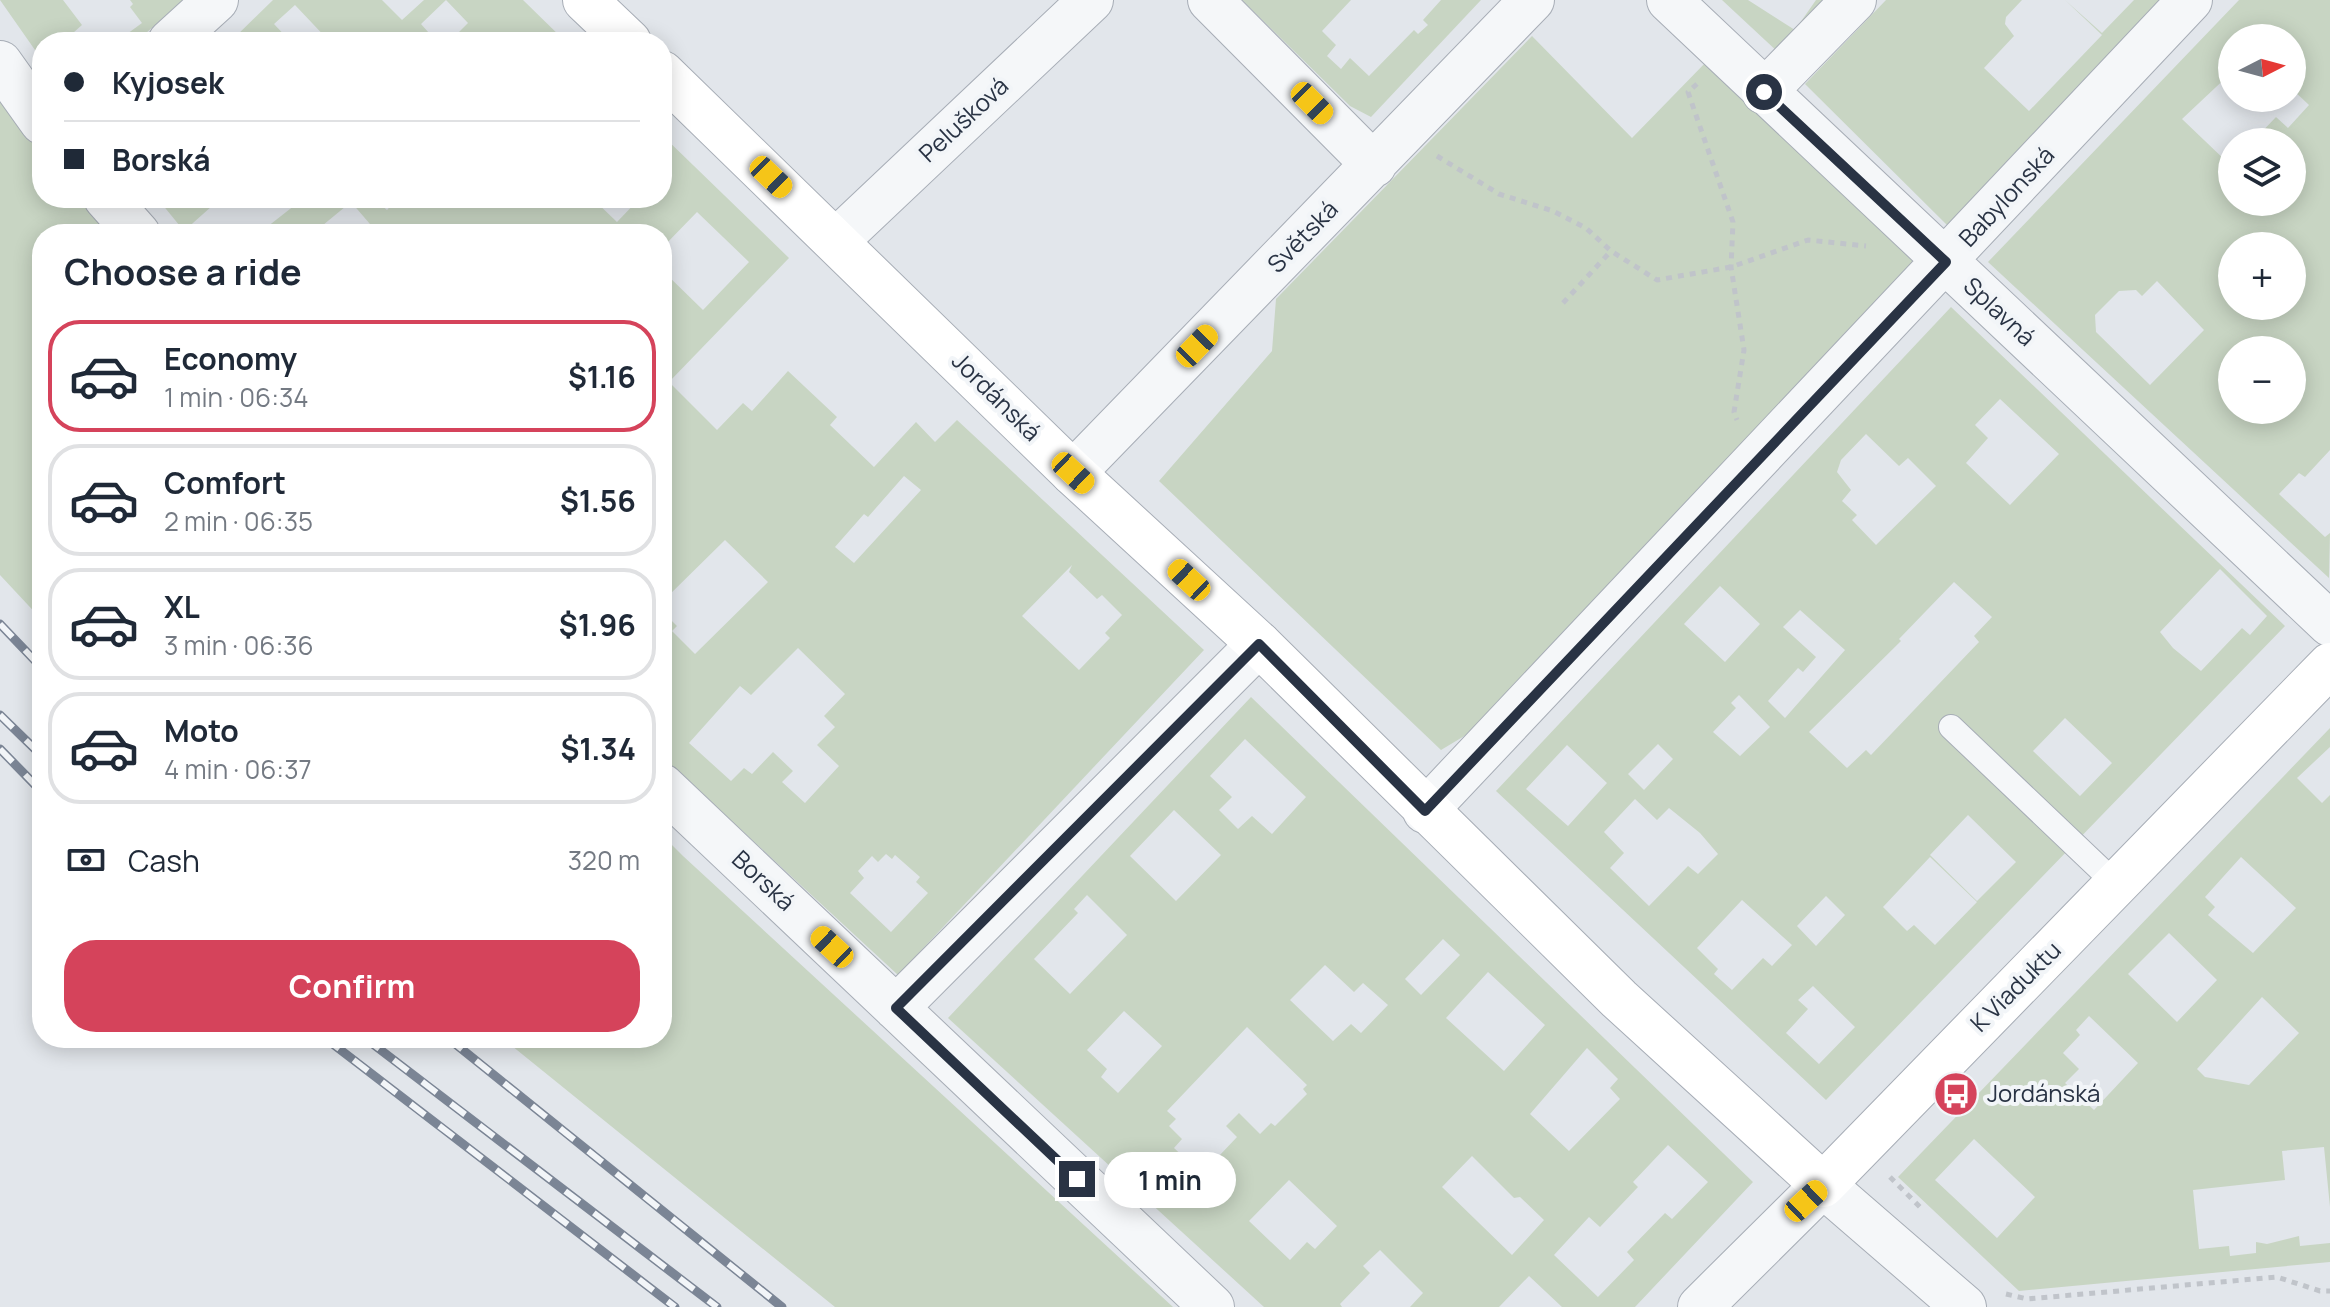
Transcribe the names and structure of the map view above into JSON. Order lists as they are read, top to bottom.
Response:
{
  "streets": {
    "street": [
      "Pelušková",
      "Babylonská",
      "Světská",
      "Splavná",
      "Jordánská",
      "Borská",
      "K Viaduktu"
    ]
  },
  "crossings": [
    ["Pelušková", "Jordánská"],
    ["Babylonská", "Splavná"],
    ["Babylonská", "Jordánská"],
    ["Světská", "Jordánská"],
    ["Jordánská", "K Viaduktu"]
  ],
  "places": {
    "bus stop": ["Jordánská"]
  },
  "north": "right",
  "page": {
    "map_buttons": ["+", "−"],
    "banner": ["Kyjosek", "Borská"],
    "heading": "Choose a ride",
    "list": [
      {
        "name": "Economy",
        "note": "1 min · 06:34",
        "value": "$1.16"
      },
      {
        "name": "Comfort",
        "note": "2 min · 06:35",
        "value": "$1.56"
      },
      {
        "name": "XL",
        "note": "3 min · 06:36",
        "value": "$1.96"
      },
      {
        "name": "Moto",
        "note": "4 min · 06:37",
        "value": "$1.34"
      }
    ],
    "pay": ["Cash", "320 m"],
    "buttons": "Confirm",
    "bubble": "1 min"
  }
}
